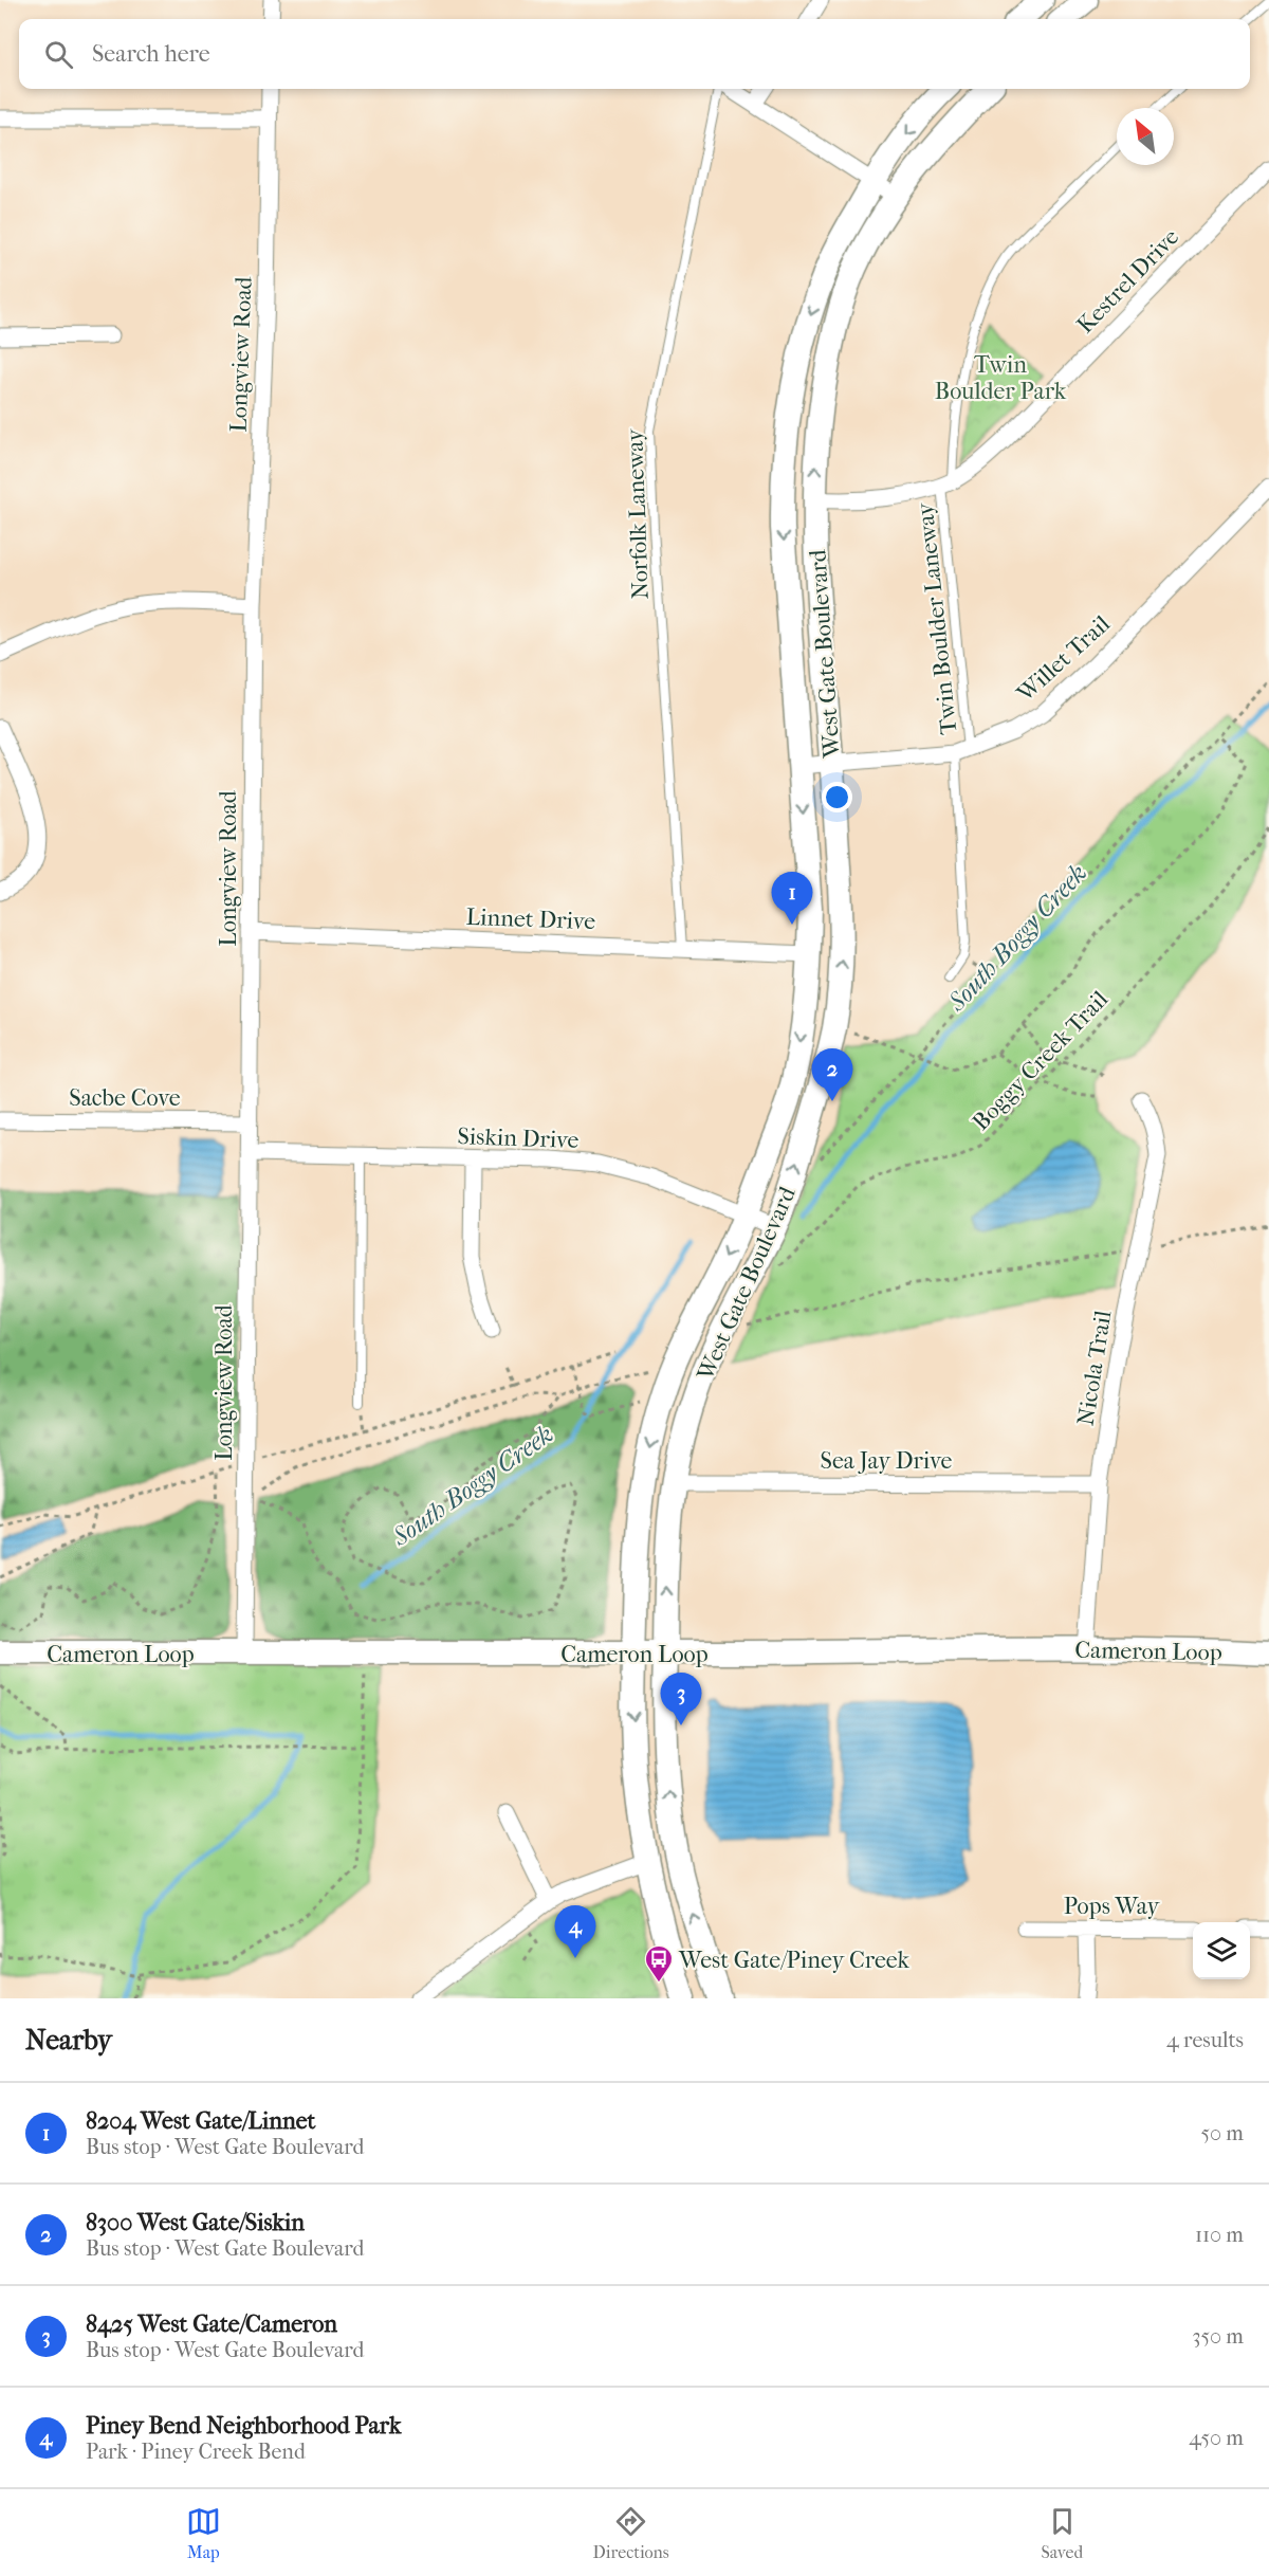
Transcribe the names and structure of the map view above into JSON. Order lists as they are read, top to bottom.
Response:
{
  "streets": {
    "main road": ["West Gate Boulevard", "Cameron Loop"],
    "street": [
      "Kestrel Drive",
      "Longview Road",
      "Willet Trail",
      "Linnet Drive",
      "Sacbe Cove",
      "Siskin Drive",
      "Nicola Trail",
      "Sea Jay Drive",
      "Pops Way"
    ],
    "lane": ["Norfolk Laneway", "Twin Boulder Laneway"],
    "path": ["Boggy Creek Trail"]
  },
  "crossings": [
    ["Kestrel Drive", "Twin Boulder Laneway"],
    ["Kestrel Drive", "West Gate Boulevard"],
    ["Longview Road", "Linnet Drive"],
    ["Longview Road", "Sacbe Cove"],
    ["Longview Road", "Siskin Drive"],
    ["Longview Road", "Cameron Loop"],
    ["Norfolk Laneway", "Linnet Drive"],
    ["Twin Boulder Laneway", "Willet Trail"],
    ["West Gate Boulevard", "Willet Trail"],
    ["West Gate Boulevard", "Linnet Drive"],
    ["West Gate Boulevard", "Siskin Drive"],
    ["West Gate Boulevard", "Sea Jay Drive"],
    ["West Gate Boulevard", "Cameron Loop"],
    ["Nicola Trail", "Sea Jay Drive"],
    ["Nicola Trail", "Cameron Loop"]
  ],
  "water": ["South Boggy Creek"],
  "parks": ["Twin Boulder Park"],
  "places": {
    "bus stop": ["West Gate/Piney Creek"]
  },
  "north": "top left",
  "page": {
    "search": "Search here",
    "pins": [
      "1",
      "2",
      "3",
      "4"
    ],
    "heading": ["Nearby", "4 results"],
    "list": [
      {
        "mark": "1",
        "name": "8204 West Gate/Linnet",
        "note": "Bus stop · West Gate Boulevard",
        "value": "50 m"
      },
      {
        "mark": "2",
        "name": "8300 West Gate/Siskin",
        "note": "Bus stop · West Gate Boulevard",
        "value": "110 m"
      },
      {
        "mark": "3",
        "name": "8425 West Gate/Cameron",
        "note": "Bus stop · West Gate Boulevard",
        "value": "350 m"
      },
      {
        "mark": "4",
        "name": "Piney Bend Neighborhood Park",
        "note": "Park · Piney Creek Bend",
        "value": "450 m"
      }
    ],
    "nav": ["Map", "Directions", "Saved"]
  }
}
